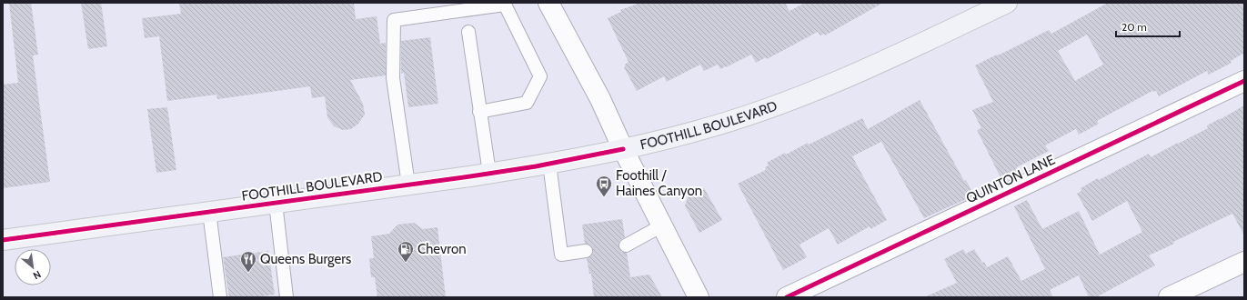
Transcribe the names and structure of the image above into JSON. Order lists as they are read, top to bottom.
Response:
{
  "streets": {
    "main road": ["FOOTHILL BOULEVARD"],
    "street": ["QUINTON LANE"]
  },
  "places": {
    "bus stop": ["Foothill / Haines Canyon"],
    "fuel station": ["Chevron"],
    "restaurant": ["Queens Burgers"]
  },
  "scale_bar": "20 m",
  "north": "bottom right"
}
